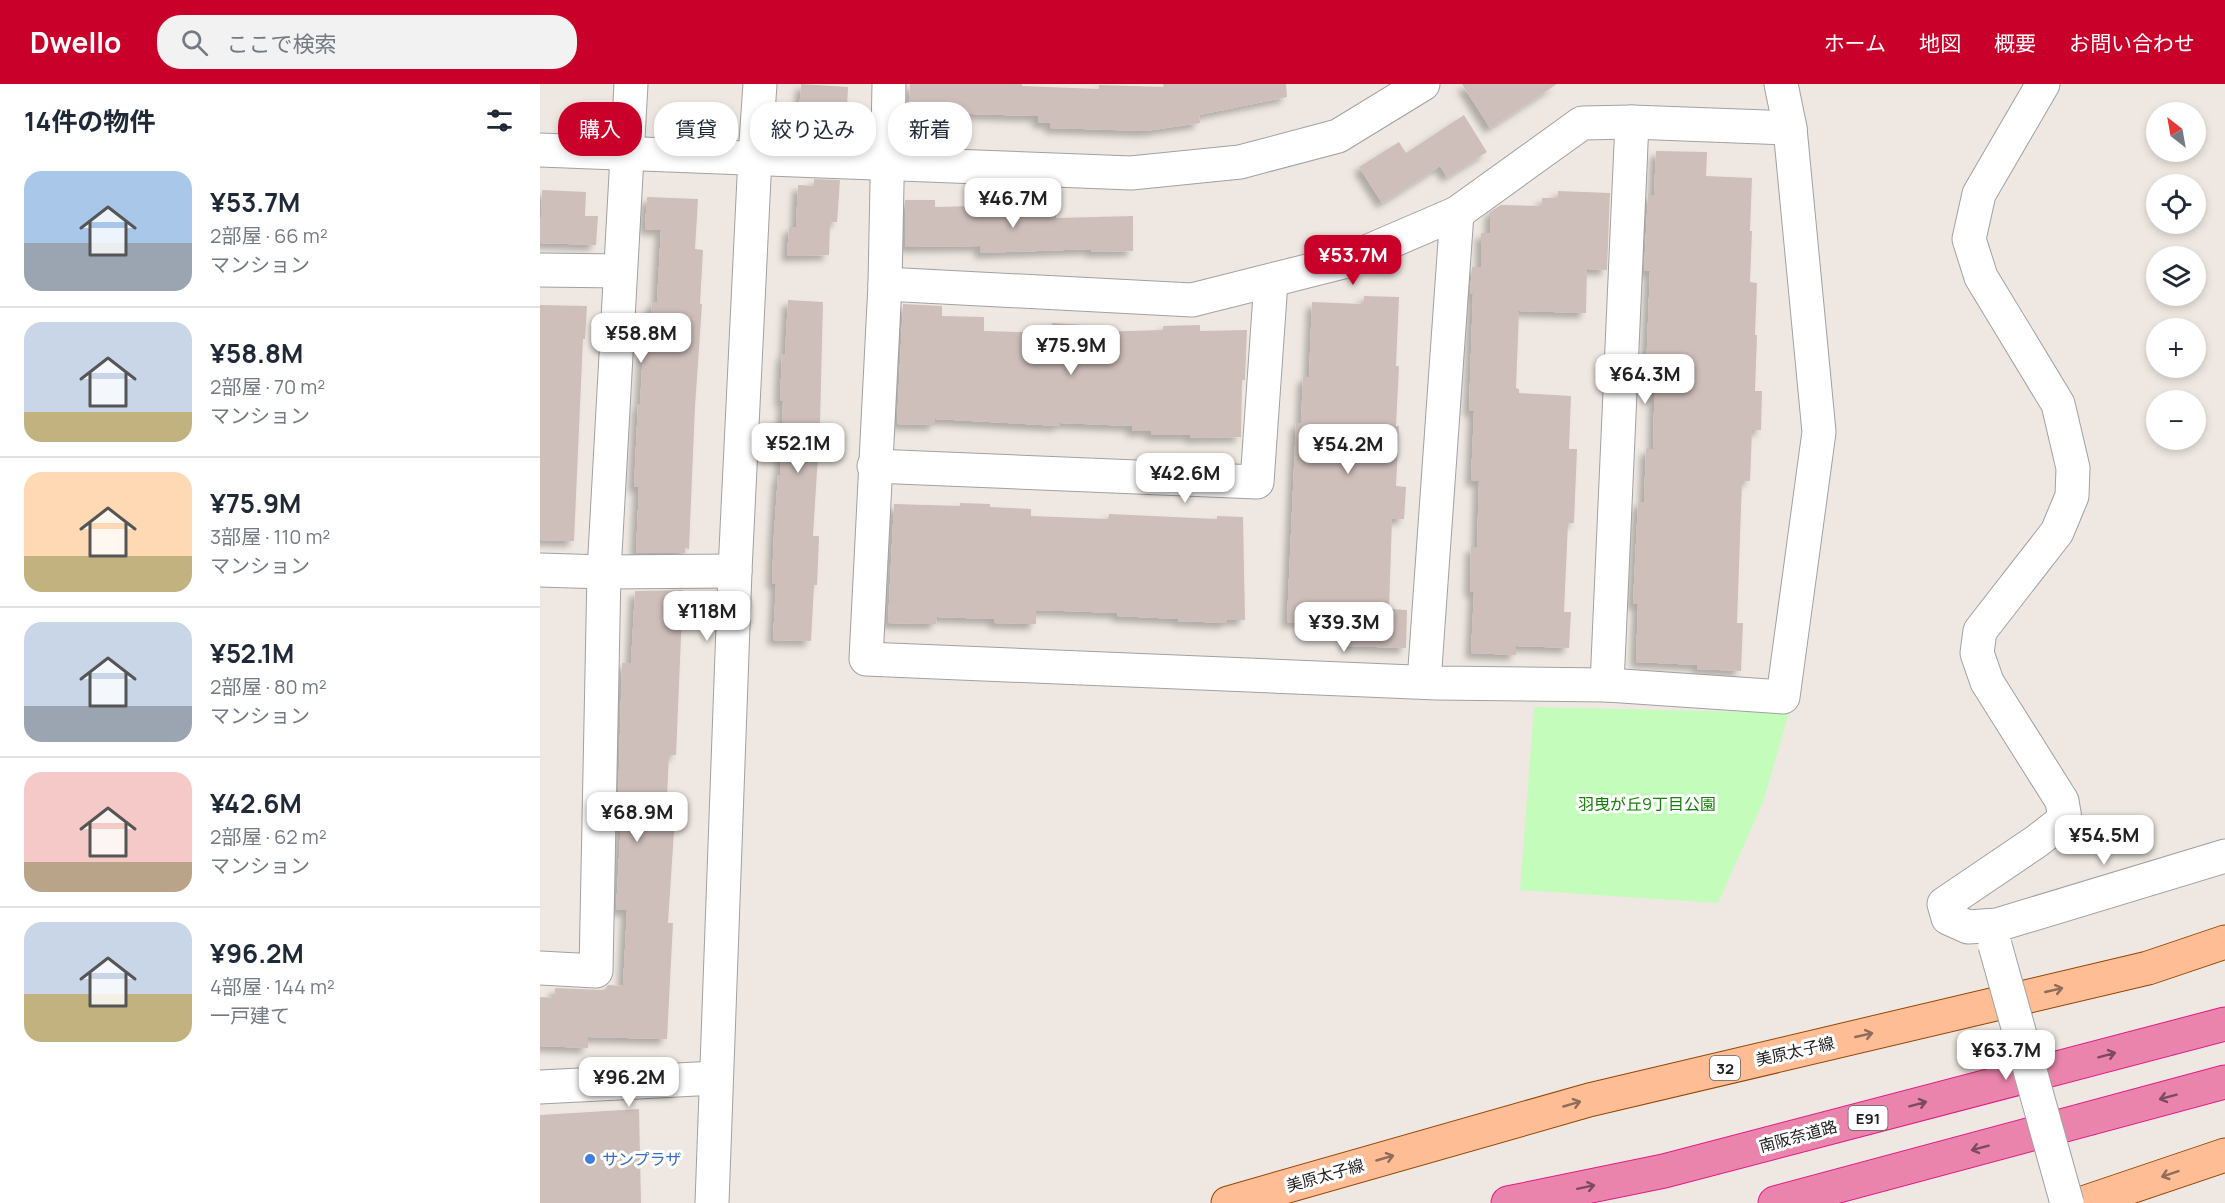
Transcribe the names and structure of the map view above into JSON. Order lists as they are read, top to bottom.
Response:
{
  "streets": {
    "highway": ["E91", "南阪奈道路"],
    "main road": ["美原太子線", "32"]
  },
  "one_way": ["美原太子線"],
  "parks": ["羽曳が丘9丁目公園"],
  "places": ["サンプラザ"],
  "north": "top left",
  "page": {
    "header": "Dwello",
    "search": "ここで検索",
    "nav": [
      "ホーム",
      "地図",
      "概要",
      "お問い合わせ"
    ],
    "heading": "14件の物件",
    "map_buttons": ["+", "−"],
    "chip": [
      "購入",
      "賃貸",
      "絞り込み",
      "新着"
    ],
    "list": [
      {
        "name": "¥53.7M",
        "note": "2部屋 · 66 m² · マンション"
      },
      {
        "name": "¥58.8M",
        "note": "2部屋 · 70 m² · マンション"
      },
      {
        "name": "¥75.9M",
        "note": "3部屋 · 110 m² · マンション"
      },
      {
        "name": "¥52.1M",
        "note": "2部屋 · 80 m² · マンション"
      },
      {
        "name": "¥42.6M",
        "note": "2部屋 · 62 m² · マンション"
      },
      {
        "name": "¥96.2M",
        "note": "4部屋 · 144 m² · 一戸建て"
      }
    ],
    "price": [
      "¥46.7M",
      "¥53.7M",
      "¥58.8M",
      "¥75.9M",
      "¥64.3M",
      "¥52.1M",
      "¥54.2M",
      "¥42.6M",
      "¥118M",
      "¥39.3M",
      "¥68.9M",
      "¥54.5M",
      "¥63.7M",
      "¥96.2M"
    ]
  }
}
